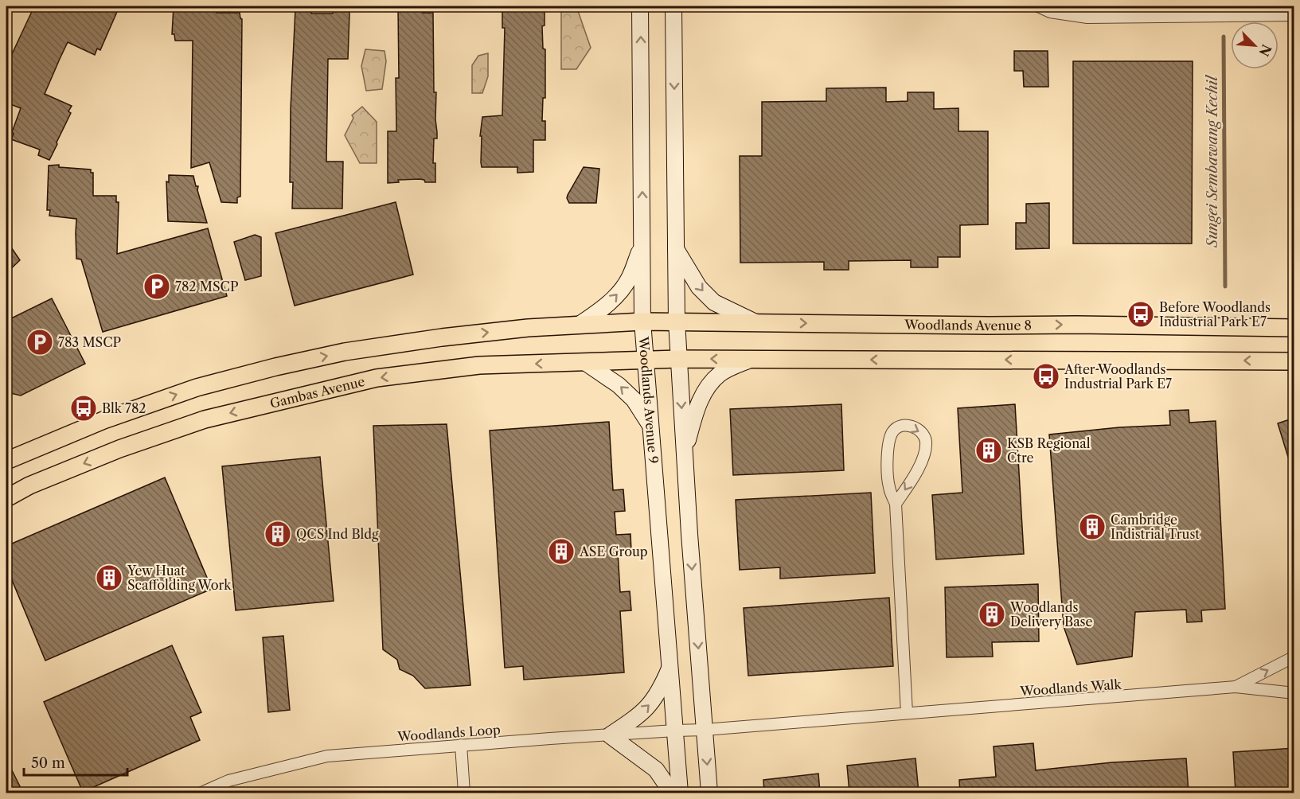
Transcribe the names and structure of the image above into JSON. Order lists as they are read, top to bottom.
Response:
{
  "streets": {
    "main road": ["Woodlands Avenue 8", "Gambas Avenue", "Woodlands Avenue 9"],
    "street": ["Woodlands Walk", "Woodlands Loop"]
  },
  "crossings": [
    ["Woodlands Avenue 8", "Woodlands Avenue 9"],
    ["Gambas Avenue", "Woodlands Avenue 9"],
    ["Woodlands Avenue 9", "Woodlands Loop"],
    ["Woodlands Walk", "Woodlands Loop"]
  ],
  "water": ["Sungei Sembawang Kechil"],
  "places": {
    "parking": ["782 MSCP", "783 MSCP"],
    "bus stop": ["Before Woodlands Industrial Park E7", "After Woodlands Industrial Park E7", "Blk 782"],
    "building": [
      "KSB Regional Ctre",
      "Cambridge Indistrial Trust",
      "QCS Ind Bldg",
      "ASE Group",
      "Yew Huat Scaffolding Work",
      "Woodlands Delivery Base"
    ]
  },
  "scale_bar": "50 m",
  "north": "bottom right"
}
